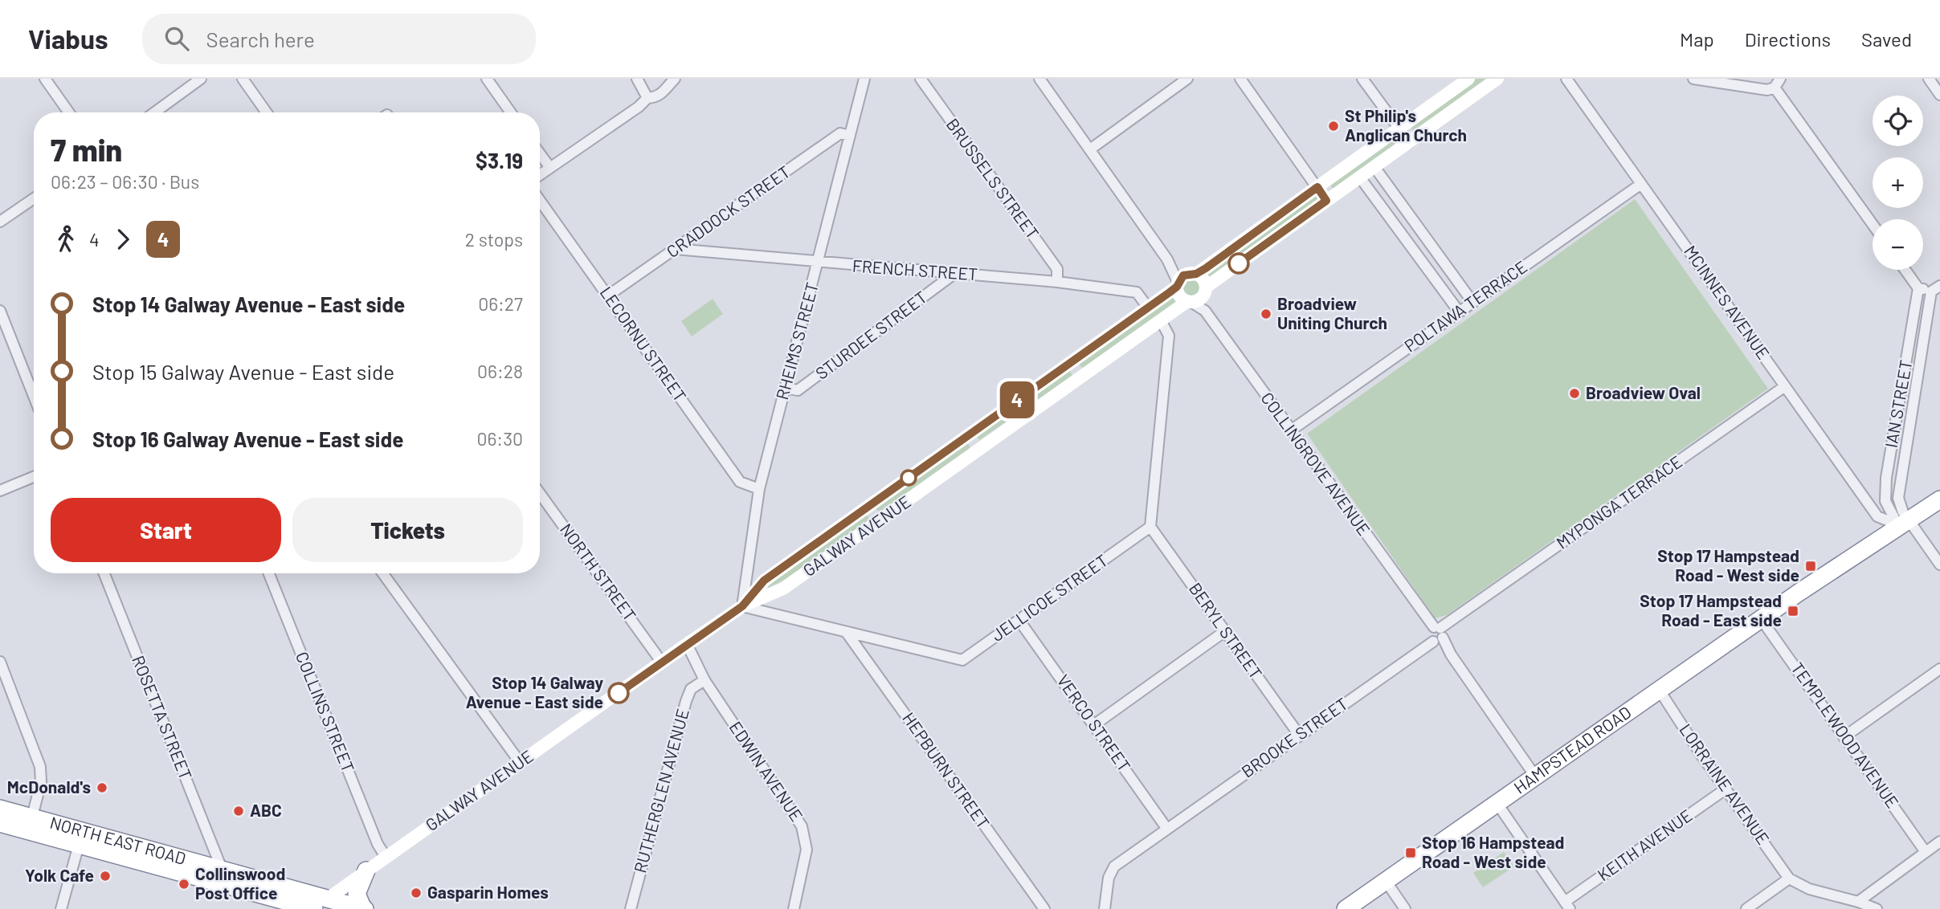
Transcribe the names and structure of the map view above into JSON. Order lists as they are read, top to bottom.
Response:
{
  "streets": {
    "highway": ["HAMPSTEAD ROAD", "NORTH EAST ROAD"],
    "street": [
      "BRUSSELS STREET",
      "CRADDOCK STREET",
      "FRENCH STREET",
      "MCINNES AVENUE",
      "POLTAWA TERRACE",
      "STURDEE STREET",
      "RHEIMS STREET",
      "LECORNU STREET",
      "IAN STREET",
      "COLLINGROVE AVENUE",
      "MYPONGA TERRACE",
      "GALWAY AVENUE",
      "NORTH STREET",
      "JELLICOE STREET",
      "BERYL STREET",
      "COLLINS STREET",
      "ROSETTA STREET",
      "VERCO STREET",
      "TEMPLEWOOD AVENUE",
      "BROOKE STREET",
      "HEPBURN STREET",
      "EDWIN AVENUE",
      "LORRAINE AVENUE",
      "RUTHERGLEN AVENUE",
      "KEITH AVENUE"
    ]
  },
  "crossings": [
    ["BRUSSELS STREET", "FRENCH STREET"],
    ["CRADDOCK STREET", "FRENCH STREET"],
    ["CRADDOCK STREET", "RHEIMS STREET"],
    ["CRADDOCK STREET", "LECORNU STREET"],
    ["FRENCH STREET", "STURDEE STREET"],
    ["FRENCH STREET", "RHEIMS STREET"],
    ["FRENCH STREET", "GALWAY AVENUE"],
    ["MCINNES AVENUE", "POLTAWA TERRACE"],
    ["MCINNES AVENUE", "IAN STREET"],
    ["MCINNES AVENUE", "MYPONGA TERRACE"],
    ["MCINNES AVENUE", "HAMPSTEAD ROAD"],
    ["POLTAWA TERRACE", "COLLINGROVE AVENUE"],
    ["STURDEE STREET", "RHEIMS STREET"],
    ["RHEIMS STREET", "LECORNU STREET"],
    ["RHEIMS STREET", "GALWAY AVENUE"],
    ["RHEIMS STREET", "JELLICOE STREET"],
    ["IAN STREET", "HAMPSTEAD ROAD"],
    ["COLLINGROVE AVENUE", "MYPONGA TERRACE"],
    ["COLLINGROVE AVENUE", "GALWAY AVENUE"],
    ["COLLINGROVE AVENUE", "BROOKE STREET"],
    ["COLLINGROVE AVENUE", "HAMPSTEAD ROAD"],
    ["MYPONGA TERRACE", "BROOKE STREET"],
    ["GALWAY AVENUE", "NORTH STREET"],
    ["GALWAY AVENUE", "JELLICOE STREET"],
    ["GALWAY AVENUE", "COLLINS STREET"],
    ["GALWAY AVENUE", "EDWIN AVENUE"],
    ["GALWAY AVENUE", "NORTH EAST ROAD"],
    ["JELLICOE STREET", "BERYL STREET"],
    ["JELLICOE STREET", "VERCO STREET"],
    ["JELLICOE STREET", "HEPBURN STREET"],
    ["BERYL STREET", "BROOKE STREET"],
    ["ROSETTA STREET", "NORTH EAST ROAD"],
    ["VERCO STREET", "BROOKE STREET"],
    ["TEMPLEWOOD AVENUE", "HAMPSTEAD ROAD"],
    ["HAMPSTEAD ROAD", "LORRAINE AVENUE"],
    ["EDWIN AVENUE", "RUTHERGLEN AVENUE"],
    ["LORRAINE AVENUE", "KEITH AVENUE"]
  ],
  "places": {
    "other": [
      "St Philip's Anglican Church",
      "Broadview Uniting Church",
      "Broadview Oval",
      "Stop 14 Galway Avenue - East side",
      "McDonald's",
      "ABC",
      "Yolk Cafe",
      "Collinswood Post Office",
      "Gasparin Homes"
    ],
    "transit": ["Stop 17 Hampstead Road - West side", "Stop 17 Hampstead Road - East side", "Stop 16 Hampstead Road - West side"]
  },
  "lines": ["bus line 4"],
  "page": {
    "header": "Viabus",
    "search": "Search here",
    "nav": ["Map", "Directions", "Saved"],
    "on_map": "4",
    "map_buttons": ["+", "−"],
    "heading": ["7 min", "06:23 – 06:30 · Bus", "$3.19"],
    "legs": ["4", "4", "2 stops"],
    "list": [
      {
        "name": "Stop 14 Galway Avenue - East side",
        "value": "06:27"
      },
      {
        "name": "Stop 15 Galway Avenue - East side",
        "value": "06:28"
      },
      {
        "name": "Stop 16 Galway Avenue - East side",
        "value": "06:30"
      }
    ],
    "buttons": ["Start", "Tickets"]
  }
}
